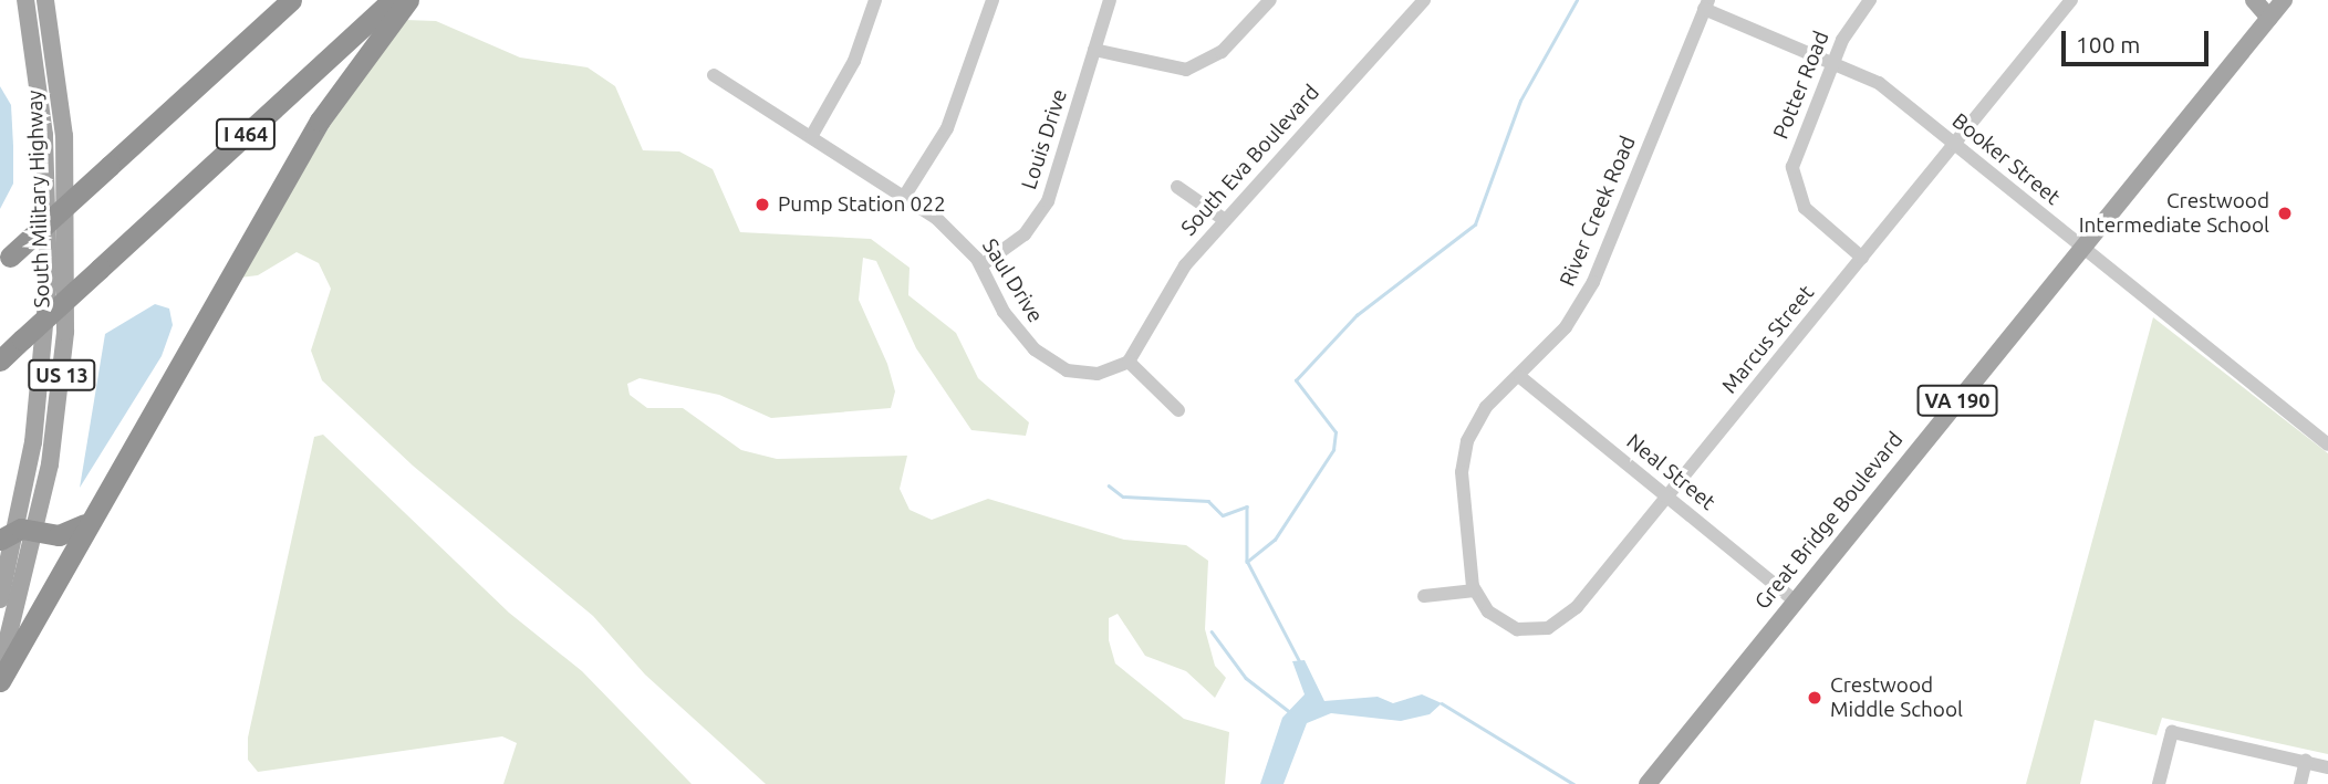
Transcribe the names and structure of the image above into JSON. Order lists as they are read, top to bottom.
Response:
{
  "streets": {
    "highway": ["I 464"],
    "main road": [
      "South Military Highway",
      "US 13",
      "VA 190",
      "Great Bridge Boulevard"
    ],
    "street": [
      "Potter Road",
      "Louis Drive",
      "Booker Street",
      "South Eva Boulevard",
      "River Creek Road",
      "Saul Drive",
      "Marcus Street",
      "Neal Street"
    ]
  },
  "crossings": [
    ["Potter Road", "Booker Street"],
    ["Potter Road", "Marcus Street"],
    ["Louis Drive", "Saul Drive"],
    ["Booker Street", "River Creek Road"],
    ["Booker Street", "Marcus Street"],
    ["Booker Street", "Great Bridge Boulevard"],
    ["South Eva Boulevard", "Saul Drive"],
    ["River Creek Road", "Marcus Street"],
    ["River Creek Road", "Neal Street"],
    ["Marcus Street", "Neal Street"],
    ["Neal Street", "Great Bridge Boulevard"]
  ],
  "places": ["Pump Station 022", "Crestwood Intermediate School", "Crestwood Middle School"],
  "scale_bar": "100 m"
}
